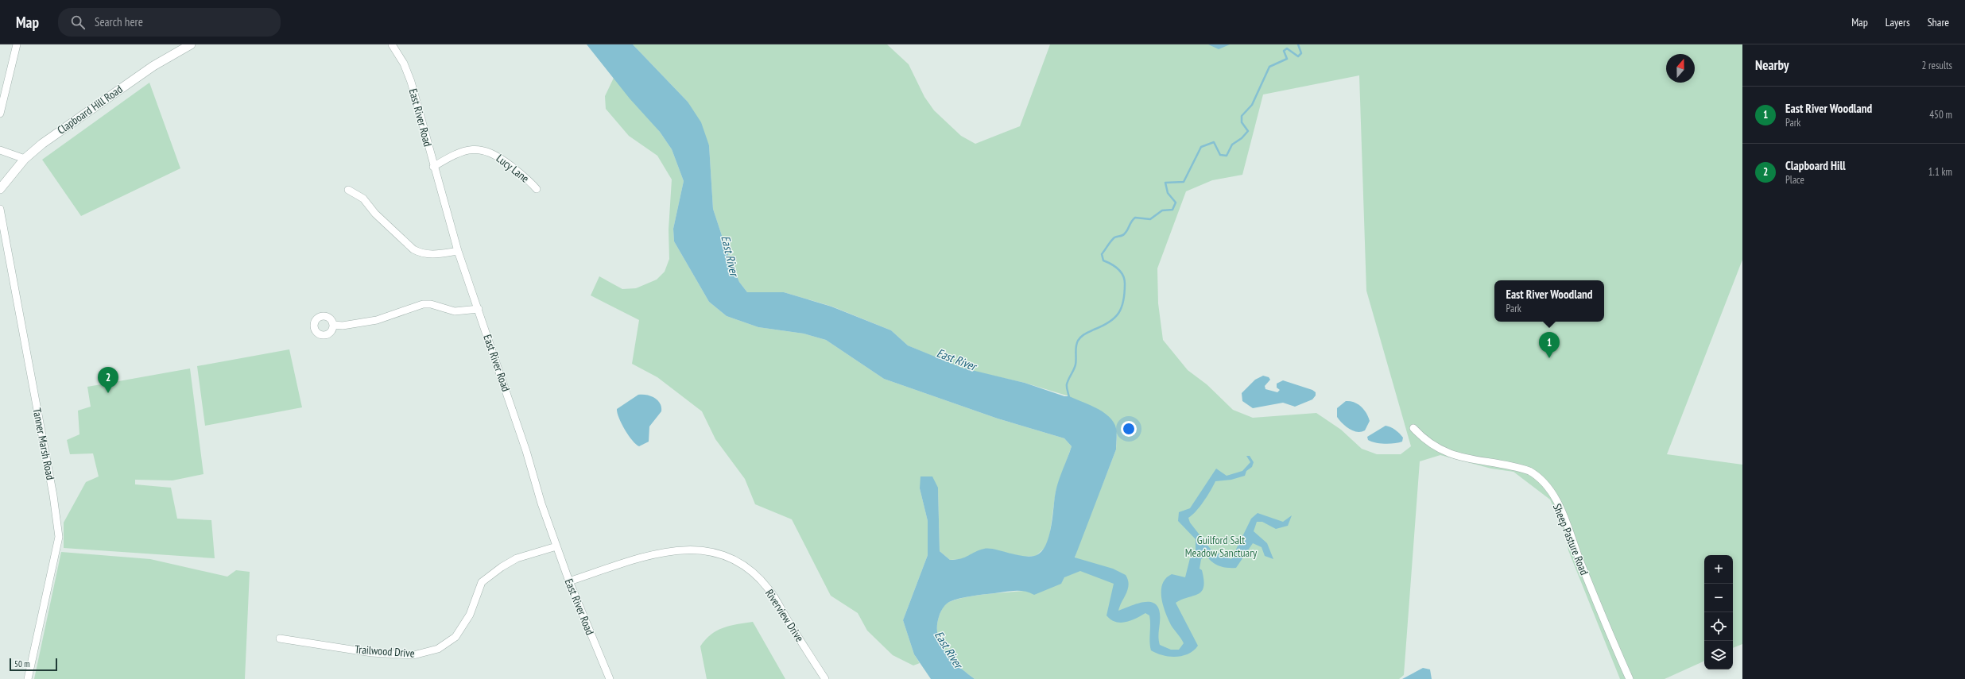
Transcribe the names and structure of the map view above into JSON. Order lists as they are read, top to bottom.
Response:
{
  "streets": {
    "street": [
      "Clapboard Hill Road",
      "East River Road",
      "Lucy Lane",
      "Tanner Marsh Road",
      "Sheep Pasture Road",
      "Riverview Drive",
      "Trailwood Drive"
    ]
  },
  "crossings": [
    ["East River Road", "Lucy Lane"],
    ["East River Road", "Riverview Drive"],
    ["East River Road", "Trailwood Drive"]
  ],
  "water": ["East River"],
  "parks": ["Guilford Salt Meadow Sanctuary"],
  "scale_bar": "50 m",
  "north": "top",
  "page": {
    "header": "Map",
    "search": "Search here",
    "nav": ["Map", "Layers", "Share"],
    "heading": ["Nearby", "2 results"],
    "list": [
      {
        "mark": "1",
        "name": "East River Woodland",
        "note": "Park",
        "value": "450 m"
      },
      {
        "mark": "2",
        "name": "Clapboard Hill",
        "note": "Place",
        "value": "1.1 km"
      }
    ],
    "popup": ["East River Woodland", "Park"],
    "pins": ["1", "2"],
    "map_buttons": ["+", "−"],
    "scale": "50 m"
  }
}
